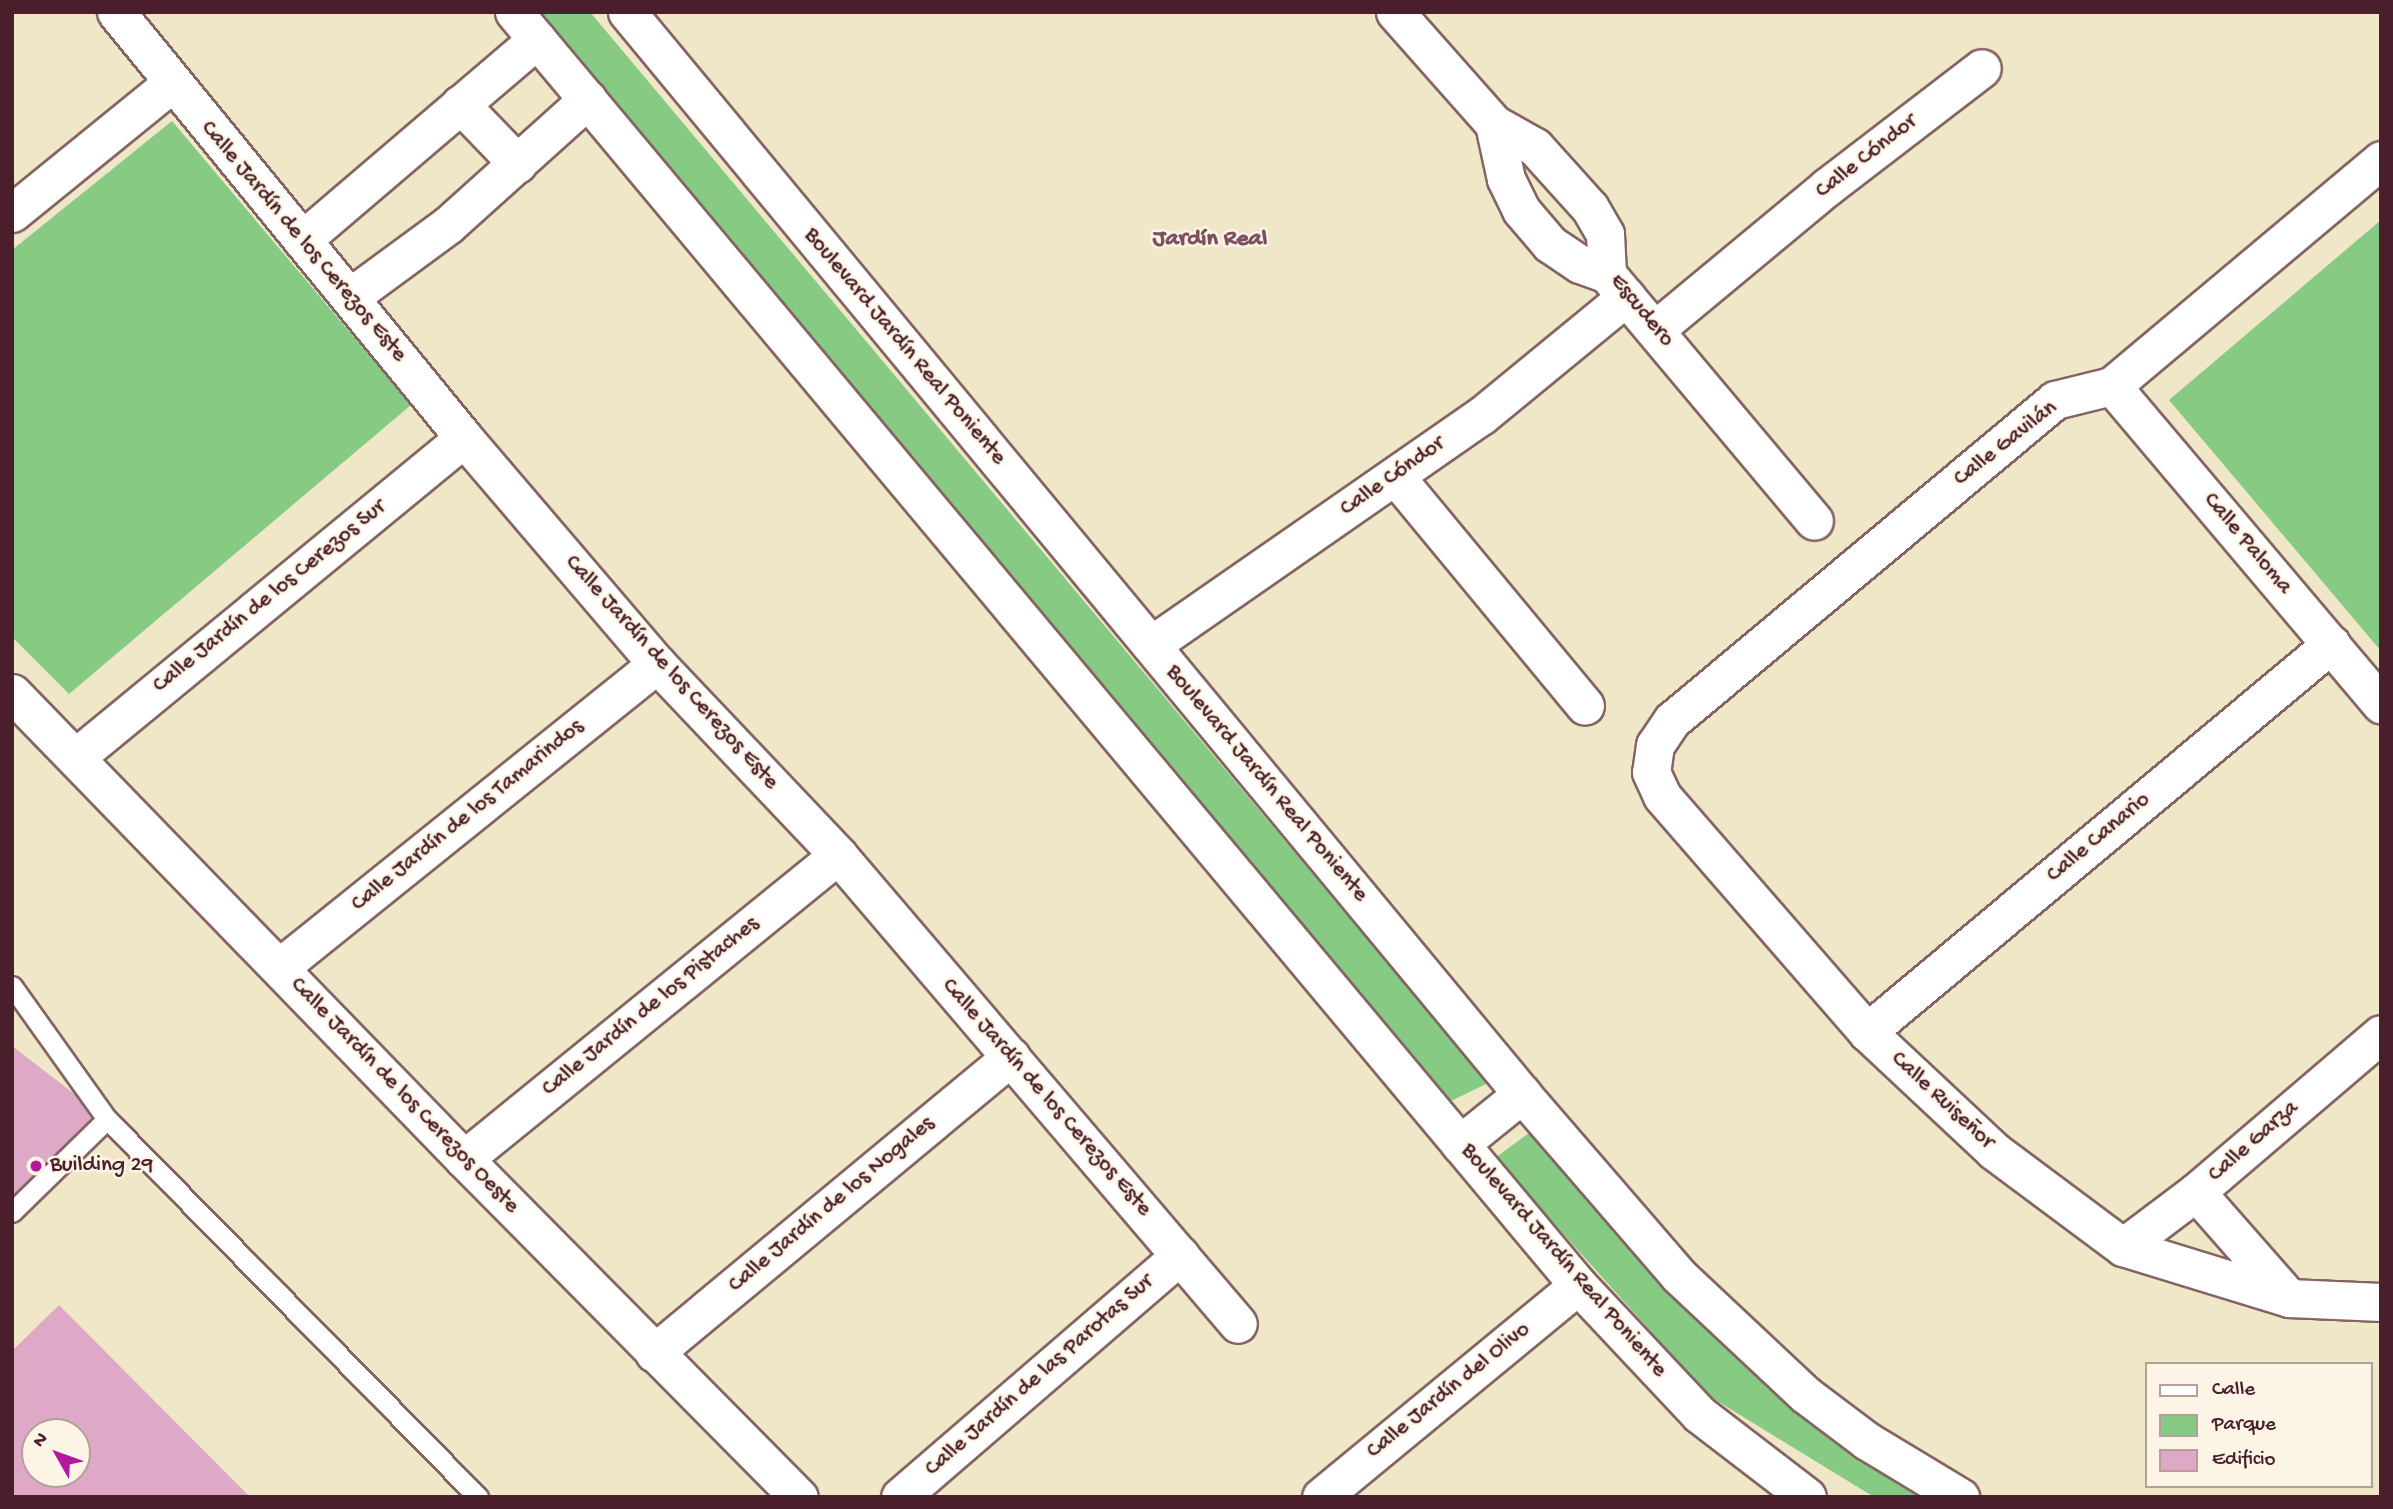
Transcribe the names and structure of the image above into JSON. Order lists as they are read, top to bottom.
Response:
{
  "streets": {
    "street": [
      "Calle Cóndor",
      "Calle Jardín de los Cerezos Este",
      "Escudero",
      "Boulevard Jardín Real Poniente",
      "Calle Gavilán",
      "Calle Paloma",
      "Calle Jardín de los Cerezos Sur",
      "Calle Jardín de los Tamarindos",
      "Calle Canario",
      "Calle Jardín de los Pistaches",
      "Calle Jardín de los Cerezos Oeste",
      "Calle Ruiseñor",
      "Calle Garza",
      "Calle Jardín de los Nogales",
      "Calle Jardín de las Parotas Sur",
      "Calle Jardín del Olivo"
    ]
  },
  "crossings": [
    ["Calle Cóndor", "Escudero"],
    ["Calle Cóndor", "Boulevard Jardín Real Poniente"],
    ["Calle Jardín de los Cerezos Este", "Boulevard Jardín Real Poniente"],
    ["Calle Jardín de los Cerezos Este", "Calle Jardín de los Cerezos Sur"],
    ["Calle Jardín de los Cerezos Este", "Calle Jardín de los Tamarindos"],
    ["Calle Jardín de los Cerezos Este", "Calle Jardín de los Pistaches"],
    ["Calle Jardín de los Cerezos Este", "Calle Jardín de los Nogales"],
    ["Calle Jardín de los Cerezos Este", "Calle Jardín de las Parotas Sur"],
    ["Boulevard Jardín Real Poniente", "Calle Jardín del Olivo"],
    ["Calle Gavilán", "Calle Paloma"],
    ["Calle Gavilán", "Calle Ruiseñor"],
    ["Calle Paloma", "Calle Canario"],
    ["Calle Jardín de los Cerezos Sur", "Calle Jardín de los Cerezos Oeste"],
    ["Calle Jardín de los Tamarindos", "Calle Jardín de los Cerezos Oeste"],
    ["Calle Canario", "Calle Ruiseñor"],
    ["Calle Jardín de los Pistaches", "Calle Jardín de los Cerezos Oeste"],
    ["Calle Jardín de los Cerezos Oeste", "Calle Jardín de los Nogales"],
    ["Calle Ruiseñor", "Calle Garza"]
  ],
  "districts": ["Jardín Real"],
  "places": ["Building 29"],
  "legend": ["Calle", "Parque", "Edificio"],
  "north": "top left"
}
